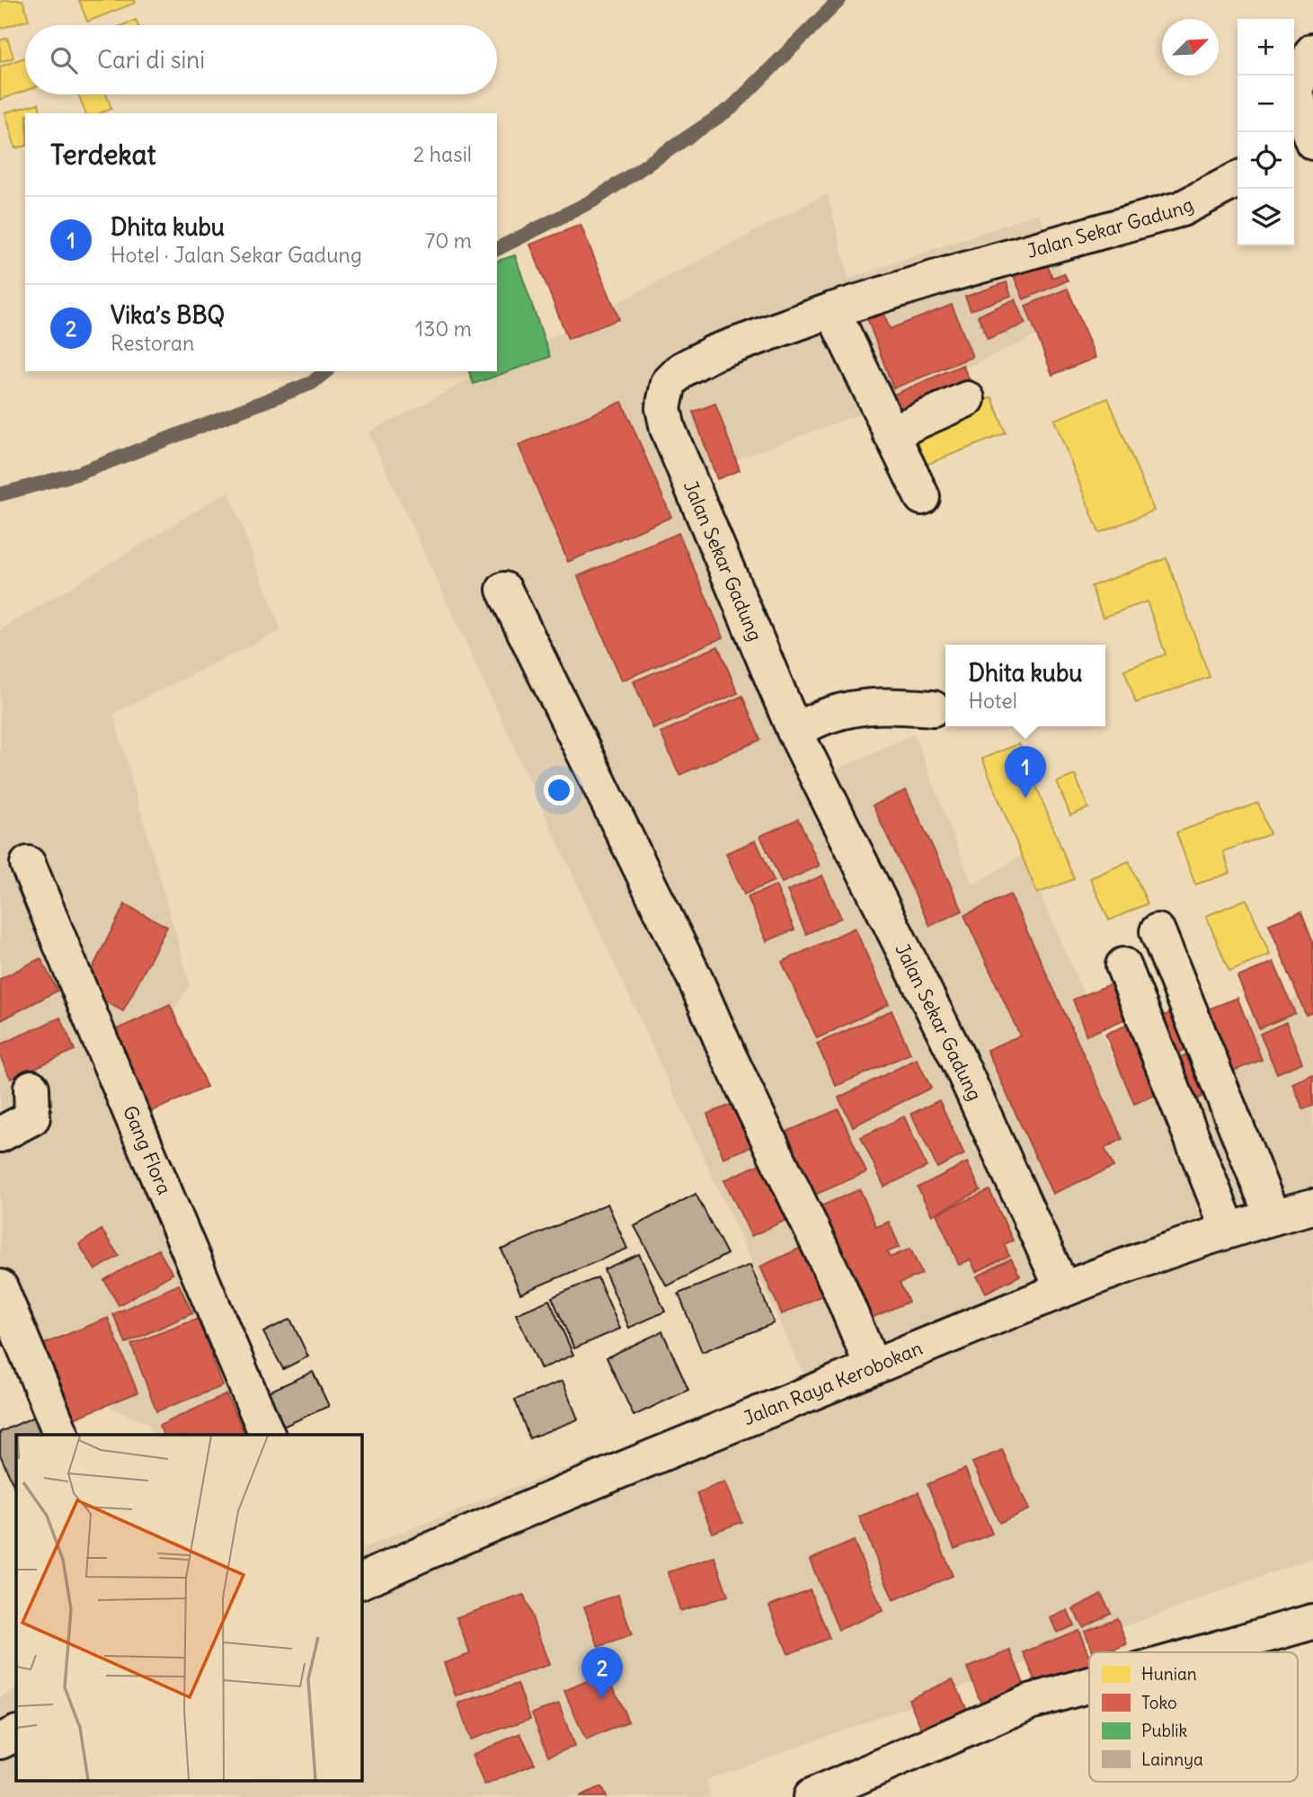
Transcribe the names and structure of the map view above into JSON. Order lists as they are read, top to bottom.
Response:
{
  "streets": {
    "street": ["Jalan Sekar Gadung", "Gang Flora", "Jalan Raya Kerobokan"]
  },
  "crossings": [
    ["Jalan Sekar Gadung", "Jalan Raya Kerobokan"]
  ],
  "legend": [
    "Hunian",
    "Toko",
    "Publik",
    "Lainnya"
  ],
  "north": "top right",
  "page": {
    "map_buttons": ["+", "−"],
    "search": "Cari di sini",
    "heading": ["Terdekat", "2 hasil"],
    "list": [
      {
        "mark": "1",
        "name": "Dhita kubu",
        "note": "Hotel · Jalan Sekar Gadung",
        "value": "70 m"
      },
      {
        "mark": "2",
        "name": "Vika’s BBQ",
        "note": "Restoran",
        "value": "130 m"
      }
    ],
    "popup": ["Dhita kubu", "Hotel"],
    "pins": ["1", "2"]
  }
}
